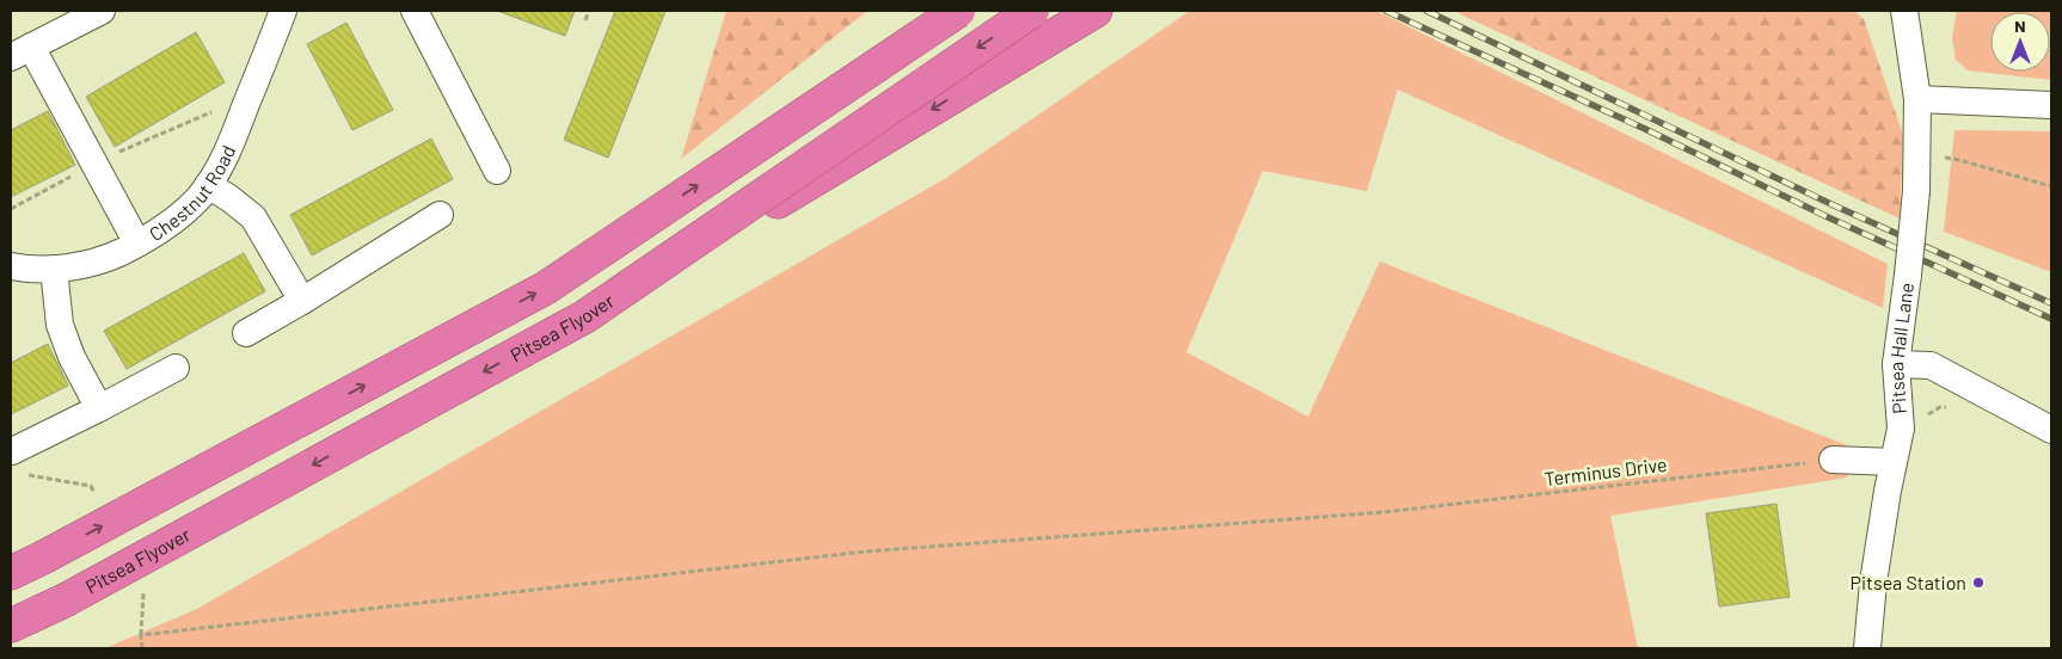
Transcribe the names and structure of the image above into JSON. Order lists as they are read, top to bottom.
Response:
{
  "streets": {
    "highway": ["Pitsea Flyover"],
    "street": ["Chestnut Road", "Pitsea Hall Lane"],
    "path": ["Terminus Drive"]
  },
  "places": ["Pitsea Station"],
  "north": "top"
}
